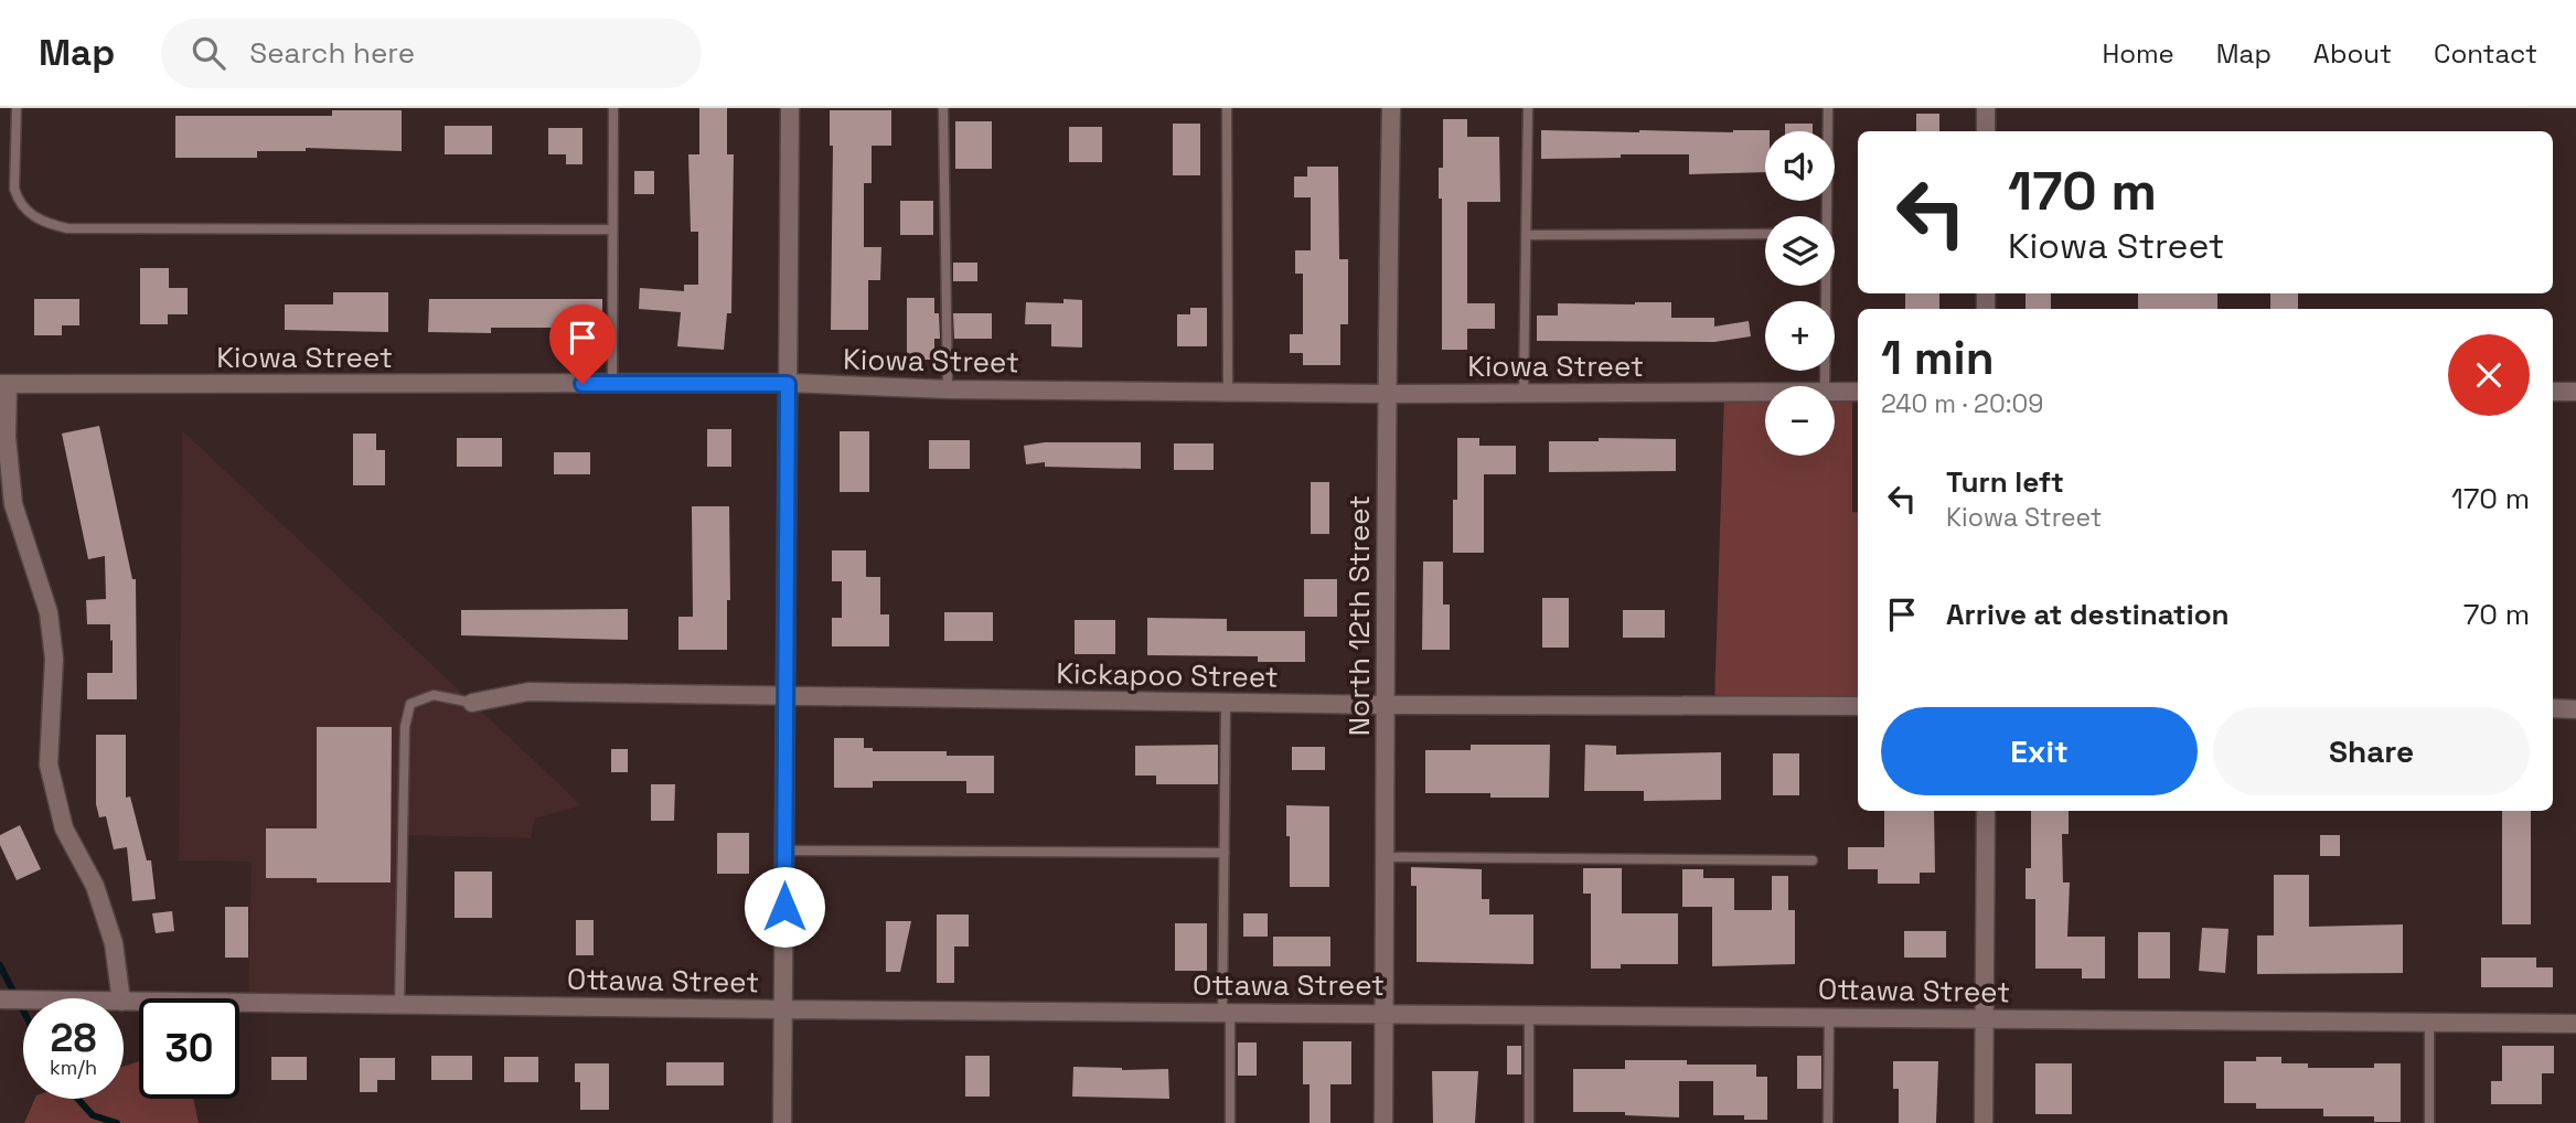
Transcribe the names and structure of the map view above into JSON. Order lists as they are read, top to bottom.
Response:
{
  "streets": {
    "street": [
      "Kiowa Street",
      "North 12th Street",
      "Kickapoo Street",
      "Ottawa Street"
    ]
  },
  "crossings": [
    ["Kiowa Street", "North 12th Street"],
    ["North 12th Street", "Kickapoo Street"],
    ["North 12th Street", "Ottawa Street"]
  ],
  "page": {
    "header": "Map",
    "search": "Search here",
    "nav": [
      "Home",
      "Map",
      "About",
      "Contact"
    ],
    "map_buttons": ["+", "−"],
    "turn": ["170 m", "Kiowa Street"],
    "heading": ["1 min", "240 m · 20:09"],
    "list": [
      {
        "name": "Turn left",
        "note": "Kiowa Street",
        "value": "170 m"
      },
      {
        "name": "Arrive at destination",
        "value": "70 m"
      }
    ],
    "buttons": ["Exit", "Share"],
    "speed": "28 km/h",
    "limit": "30"
  }
}
